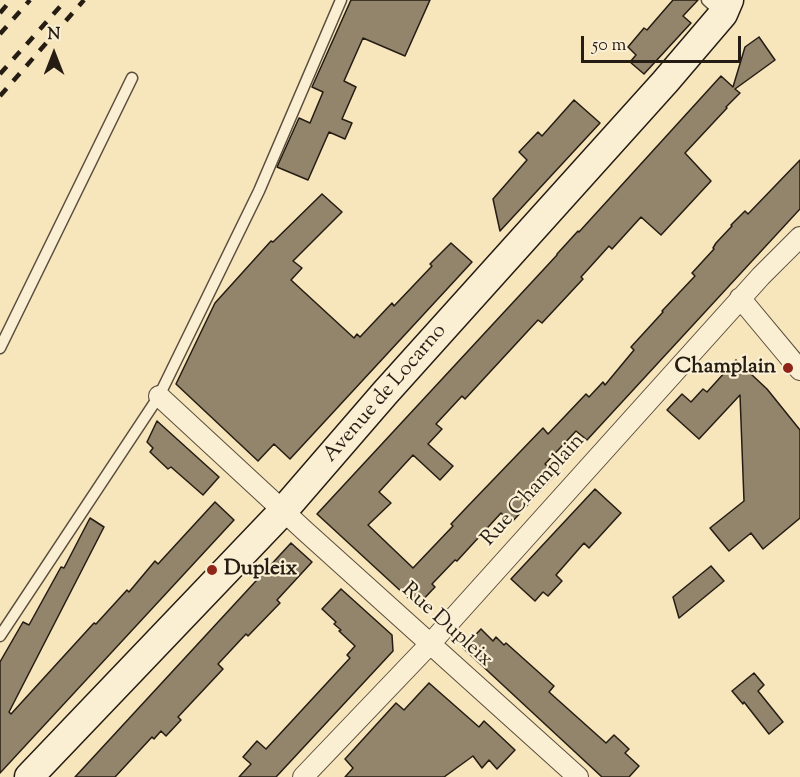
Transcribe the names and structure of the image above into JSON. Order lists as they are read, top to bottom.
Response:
{
  "streets": {
    "street": ["Avenue de Locarno", "Rue Champlain", "Rue Dupleix"]
  },
  "crossings": [
    ["Avenue de Locarno", "Rue Dupleix"],
    ["Rue Champlain", "Rue Dupleix"]
  ],
  "places": ["Champlain", "Dupleix"],
  "scale_bar": "50 m",
  "north": "top"
}
